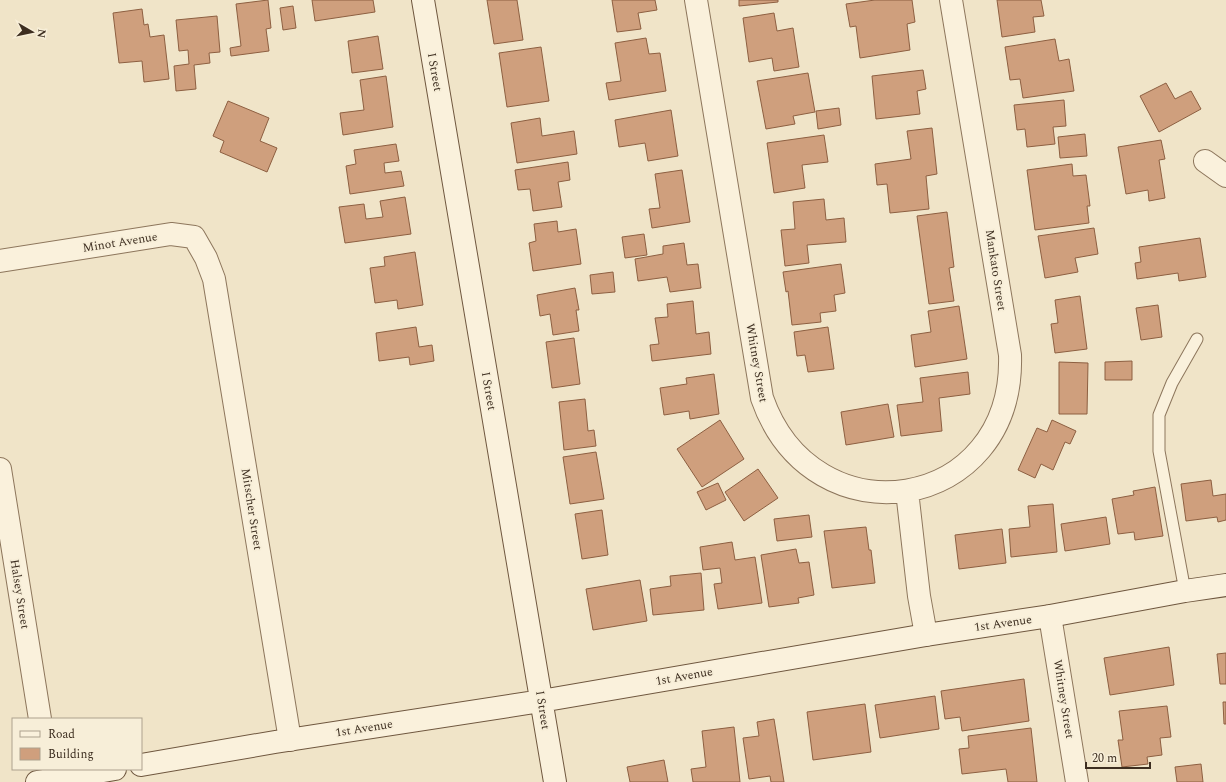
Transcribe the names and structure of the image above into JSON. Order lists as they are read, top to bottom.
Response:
{
  "streets": {
    "street": [
      "I Street",
      "Minot Avenue",
      "Mankato Street",
      "Whitney Street",
      "Mitscher Street",
      "Halsey Street",
      "1st Avenue"
    ]
  },
  "crossings": [
    ["I Street", "1st Avenue"],
    ["Minot Avenue", "Mitscher Street"],
    ["Mankato Street", "Whitney Street"],
    ["Whitney Street", "1st Avenue"],
    ["Mitscher Street", "1st Avenue"]
  ],
  "legend": ["Road", "Building"],
  "scale_bar": "20 m",
  "north": "right"
}
